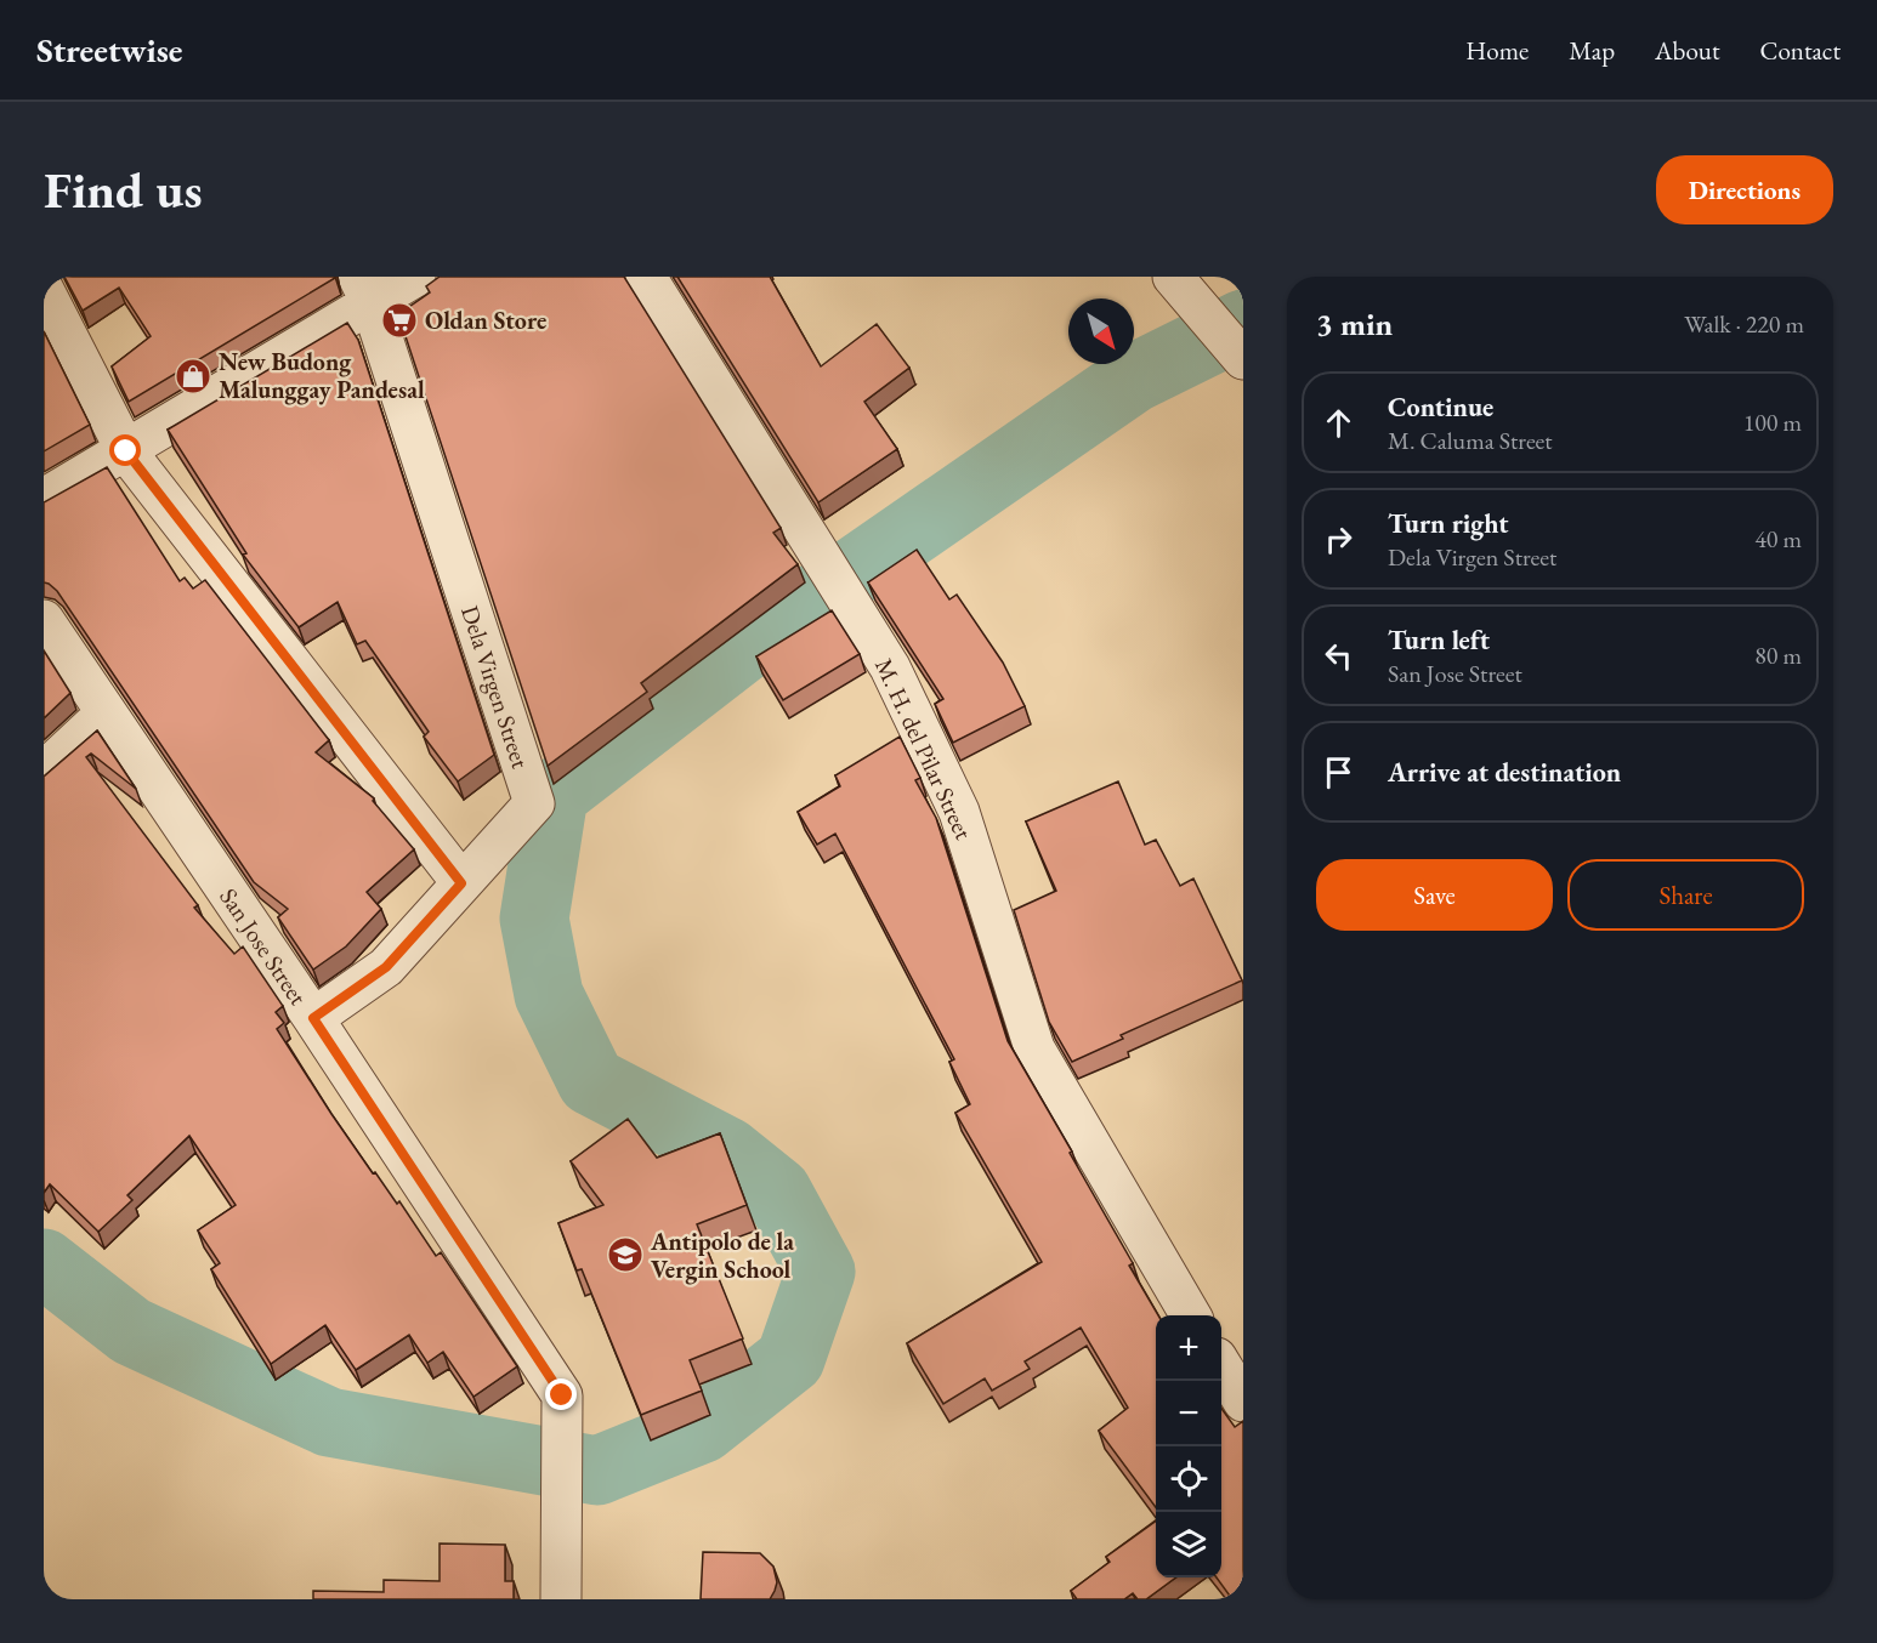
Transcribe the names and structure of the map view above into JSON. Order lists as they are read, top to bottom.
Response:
{
  "streets": {
    "street": ["Dela Virgen Street", "M. H. del Pilar Street", "San Jose Street"]
  },
  "crossings": [
    ["Dela Virgen Street", "San Jose Street"]
  ],
  "places": {
    "supermarket": ["Oldan Store"],
    "shop": ["New Budong Malunggay Pandesal"],
    "school or university": ["Antipolo de la Vergin School"]
  },
  "north": "bottom right",
  "page": {
    "header": "Streetwise",
    "nav": [
      "Home",
      "Map",
      "About",
      "Contact"
    ],
    "buttons": [
      "Directions",
      ["Save", "Share"]
    ],
    "title": "Find us",
    "heading": ["3 min", "Walk · 220 m"],
    "list": [
      ["Continue", "M. Caluma Street", "100 m"],
      ["Turn right", "Dela Virgen Street", "40 m"],
      ["Turn left", "San Jose Street", "80 m"],
      "Arrive at destination"
    ],
    "map_buttons": ["+", "−"]
  }
}
